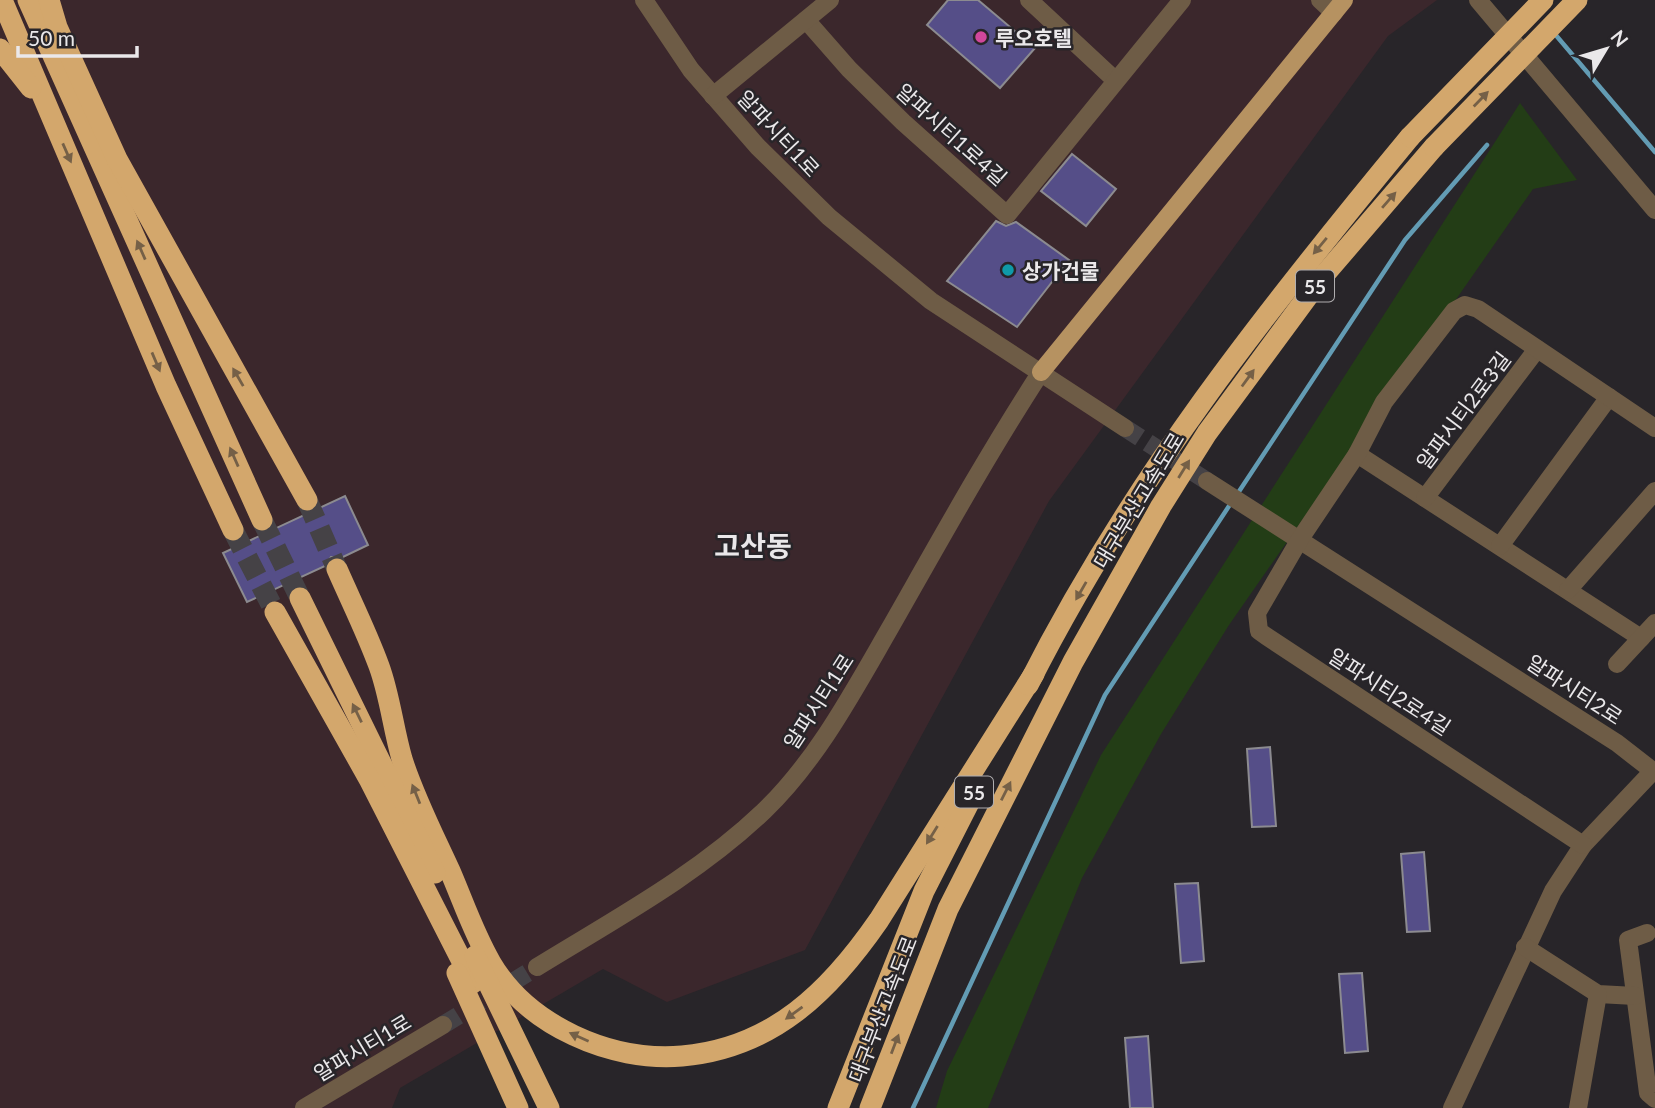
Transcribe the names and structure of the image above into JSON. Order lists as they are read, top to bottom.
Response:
{
  "streets": {
    "highway": ["55", "대구부산고속도로"],
    "main road": ["알파시티1로"],
    "street": [
      "알파시티1로4길",
      "알파시티2로3길",
      "알파시티2로",
      "알파시티2로4길"
    ]
  },
  "crossings": [
    ["알파시티2로3길", "알파시티2로"],
    ["알파시티2로3길", "알파시티2로4길"],
    ["알파시티2로", "알파시티2로4길"]
  ],
  "districts": ["고산동"],
  "places": ["루오호텔", "상가건물"],
  "scale_bar": "50 m",
  "north": "top right"
}
